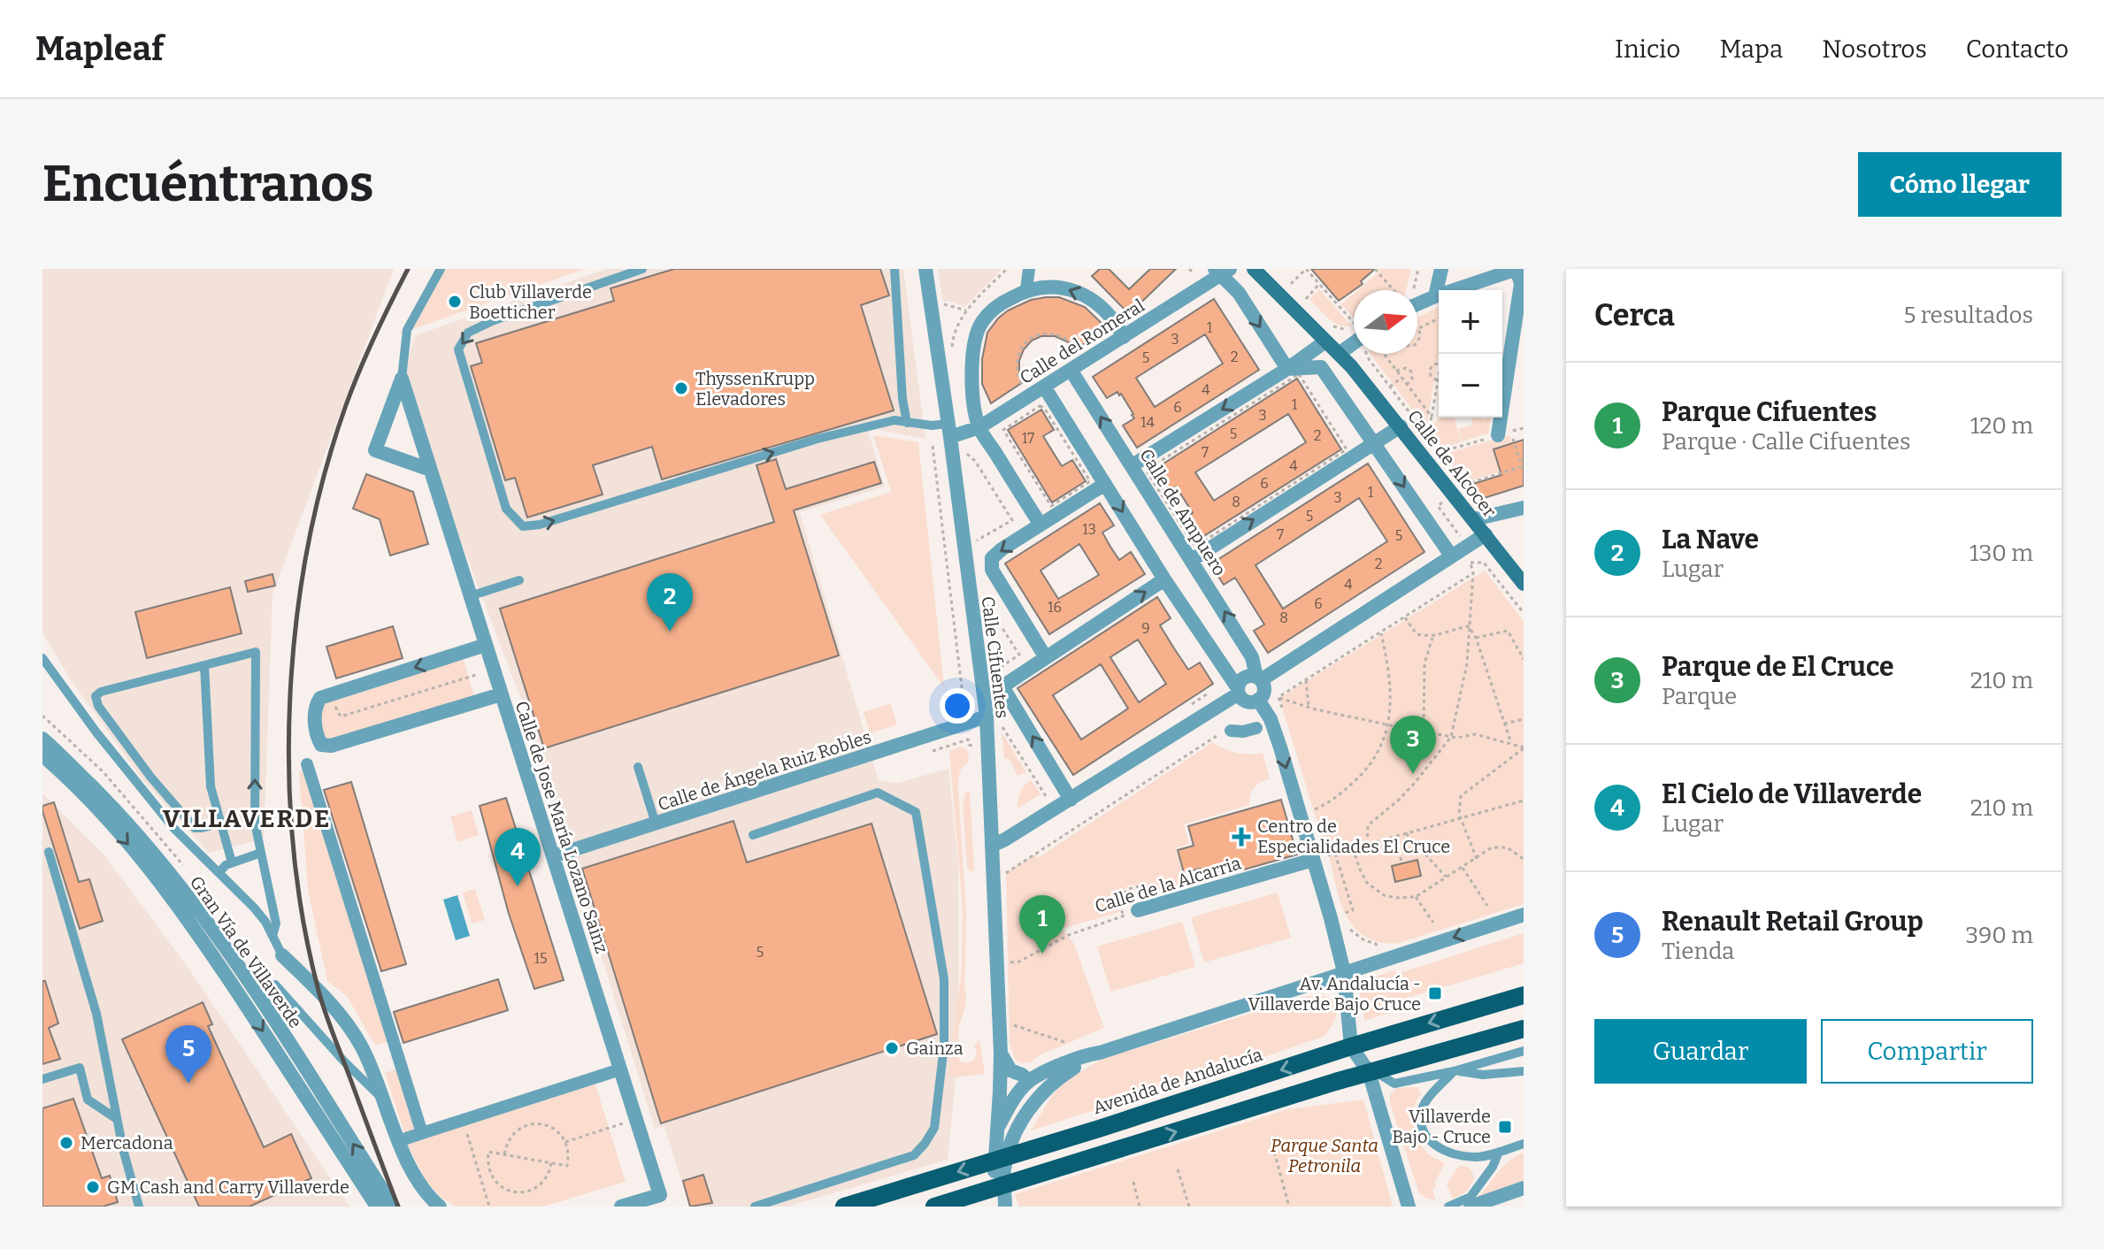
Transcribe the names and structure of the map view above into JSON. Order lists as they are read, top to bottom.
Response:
{
  "streets": {
    "main road": ["Calle de Alcocer", "Avenida de Andalucía"],
    "street": [
      "Calle del Romeral",
      "Calle de Ampuero",
      "Calle Cifuentes",
      "Calle de Ángela Ruiz Robles",
      "Calle de Jose María Lozano Sainz",
      "Calle de la Alcarria",
      "Gran Vía de Villaverde"
    ]
  },
  "crossings": [
    ["Calle del Romeral", "Calle de Ampuero"],
    ["Calle del Romeral", "Calle Cifuentes"],
    ["Calle Cifuentes", "Calle de Ángela Ruiz Robles"],
    ["Calle Cifuentes", "Calle de la Alcarria"],
    ["Calle de Ángela Ruiz Robles", "Calle de Jose María Lozano Sainz"]
  ],
  "districts": ["VILLAVERDE"],
  "parks": ["Parque Santa Petronila"],
  "places": {
    "other": [
      "Club Villaverde Boetticher",
      "ThyssenKrupp Elevadores",
      "Gainza",
      "Mercadona",
      "GM Cash and Carry Villaverde"
    ],
    "health": ["Centro de Especialidades El Cruce"],
    "transit": ["Av. Andalucía - Villaverde Bajo Cruce", "Villaverde Bajo - Cruce"]
  },
  "house_numbers": [
    "1",
    "3",
    "2",
    "5",
    "4",
    "1",
    "6",
    "3",
    "14",
    "5",
    "2",
    "17",
    "7",
    "4",
    "6",
    "1",
    "3",
    "8",
    "5",
    "13",
    "7",
    "5",
    "2",
    "4",
    "6",
    "16",
    "8",
    "9",
    "5",
    "15"
  ],
  "north": "right",
  "page": {
    "header": "Mapleaf",
    "nav": [
      "Inicio",
      "Mapa",
      "Nosotros",
      "Contacto"
    ],
    "buttons": [
      "Cómo llegar",
      ["Guardar", "Compartir"]
    ],
    "title": "Encuéntranos",
    "heading": ["Cerca", "5 resultados"],
    "map_buttons": ["+", "−"],
    "list": [
      {
        "mark": "1",
        "name": "Parque Cifuentes",
        "note": "Parque · Calle Cifuentes",
        "value": "120 m"
      },
      {
        "mark": "2",
        "name": "La Nave",
        "note": "Lugar",
        "value": "130 m"
      },
      {
        "mark": "3",
        "name": "Parque de El Cruce",
        "note": "Parque",
        "value": "210 m"
      },
      {
        "mark": "4",
        "name": "El Cielo de Villaverde",
        "note": "Lugar",
        "value": "210 m"
      },
      {
        "mark": "5",
        "name": "Renault Retail Group",
        "note": "Tienda",
        "value": "390 m"
      }
    ],
    "pins": [
      "2",
      "3",
      "4",
      "1",
      "5"
    ]
  }
}
